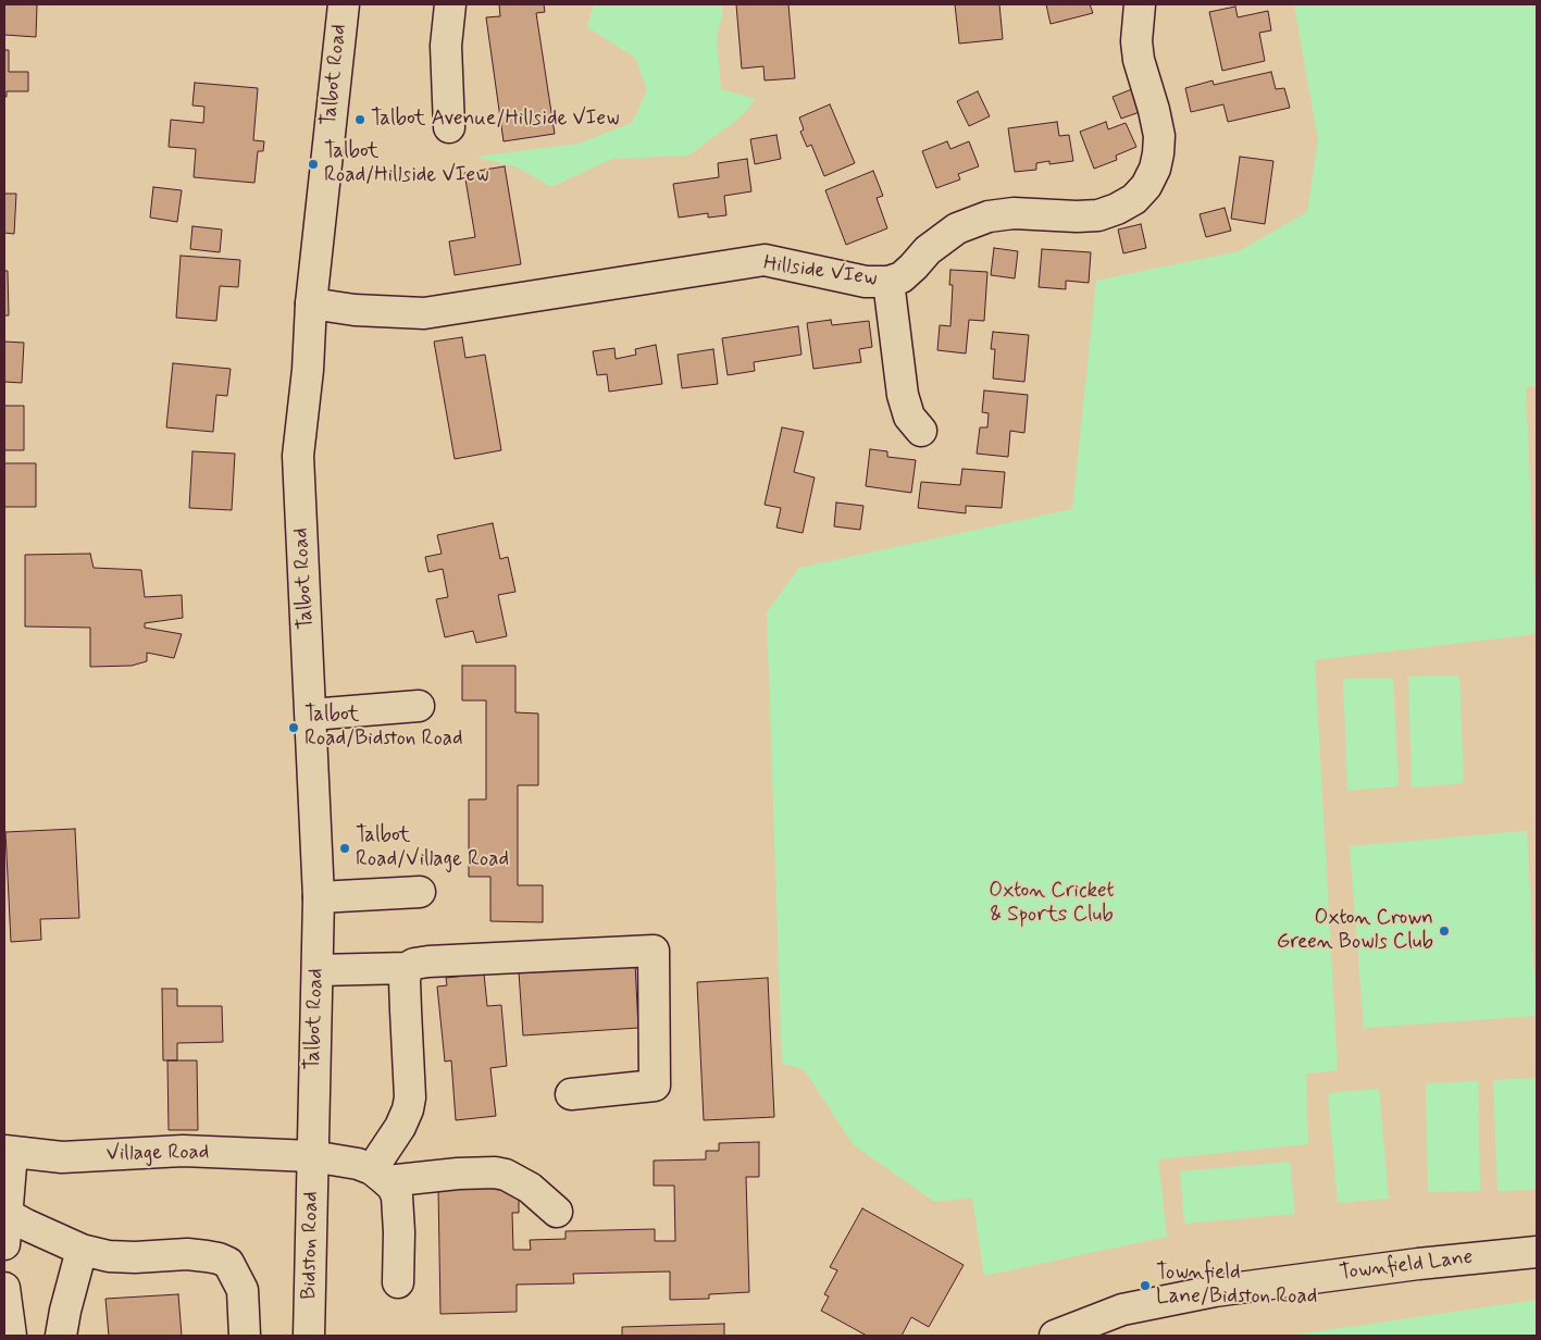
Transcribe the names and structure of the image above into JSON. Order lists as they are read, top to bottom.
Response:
{
  "streets": {
    "street": [
      "Talbot Road",
      "Hillside VIew",
      "Village Road",
      "Bidston Road",
      "Townfield Lane"
    ]
  },
  "crossings": [
    ["Talbot Road", "Hillside VIew"],
    ["Talbot Road", "Village Road"],
    ["Talbot Road", "Bidston Road"],
    ["Village Road", "Bidston Road"]
  ],
  "parks": ["Oxton Cricket & Sports Club"],
  "places": [
    "Talbot Avenue/Hillside VIew",
    "Talbot Road/Hillside VIew",
    "Talbot Road/Bidston Road",
    "Talbot Road/Village Road",
    "Oxton Crown Green Bowls Club",
    "Townfield Lane/Bidston Road"
  ]
}
